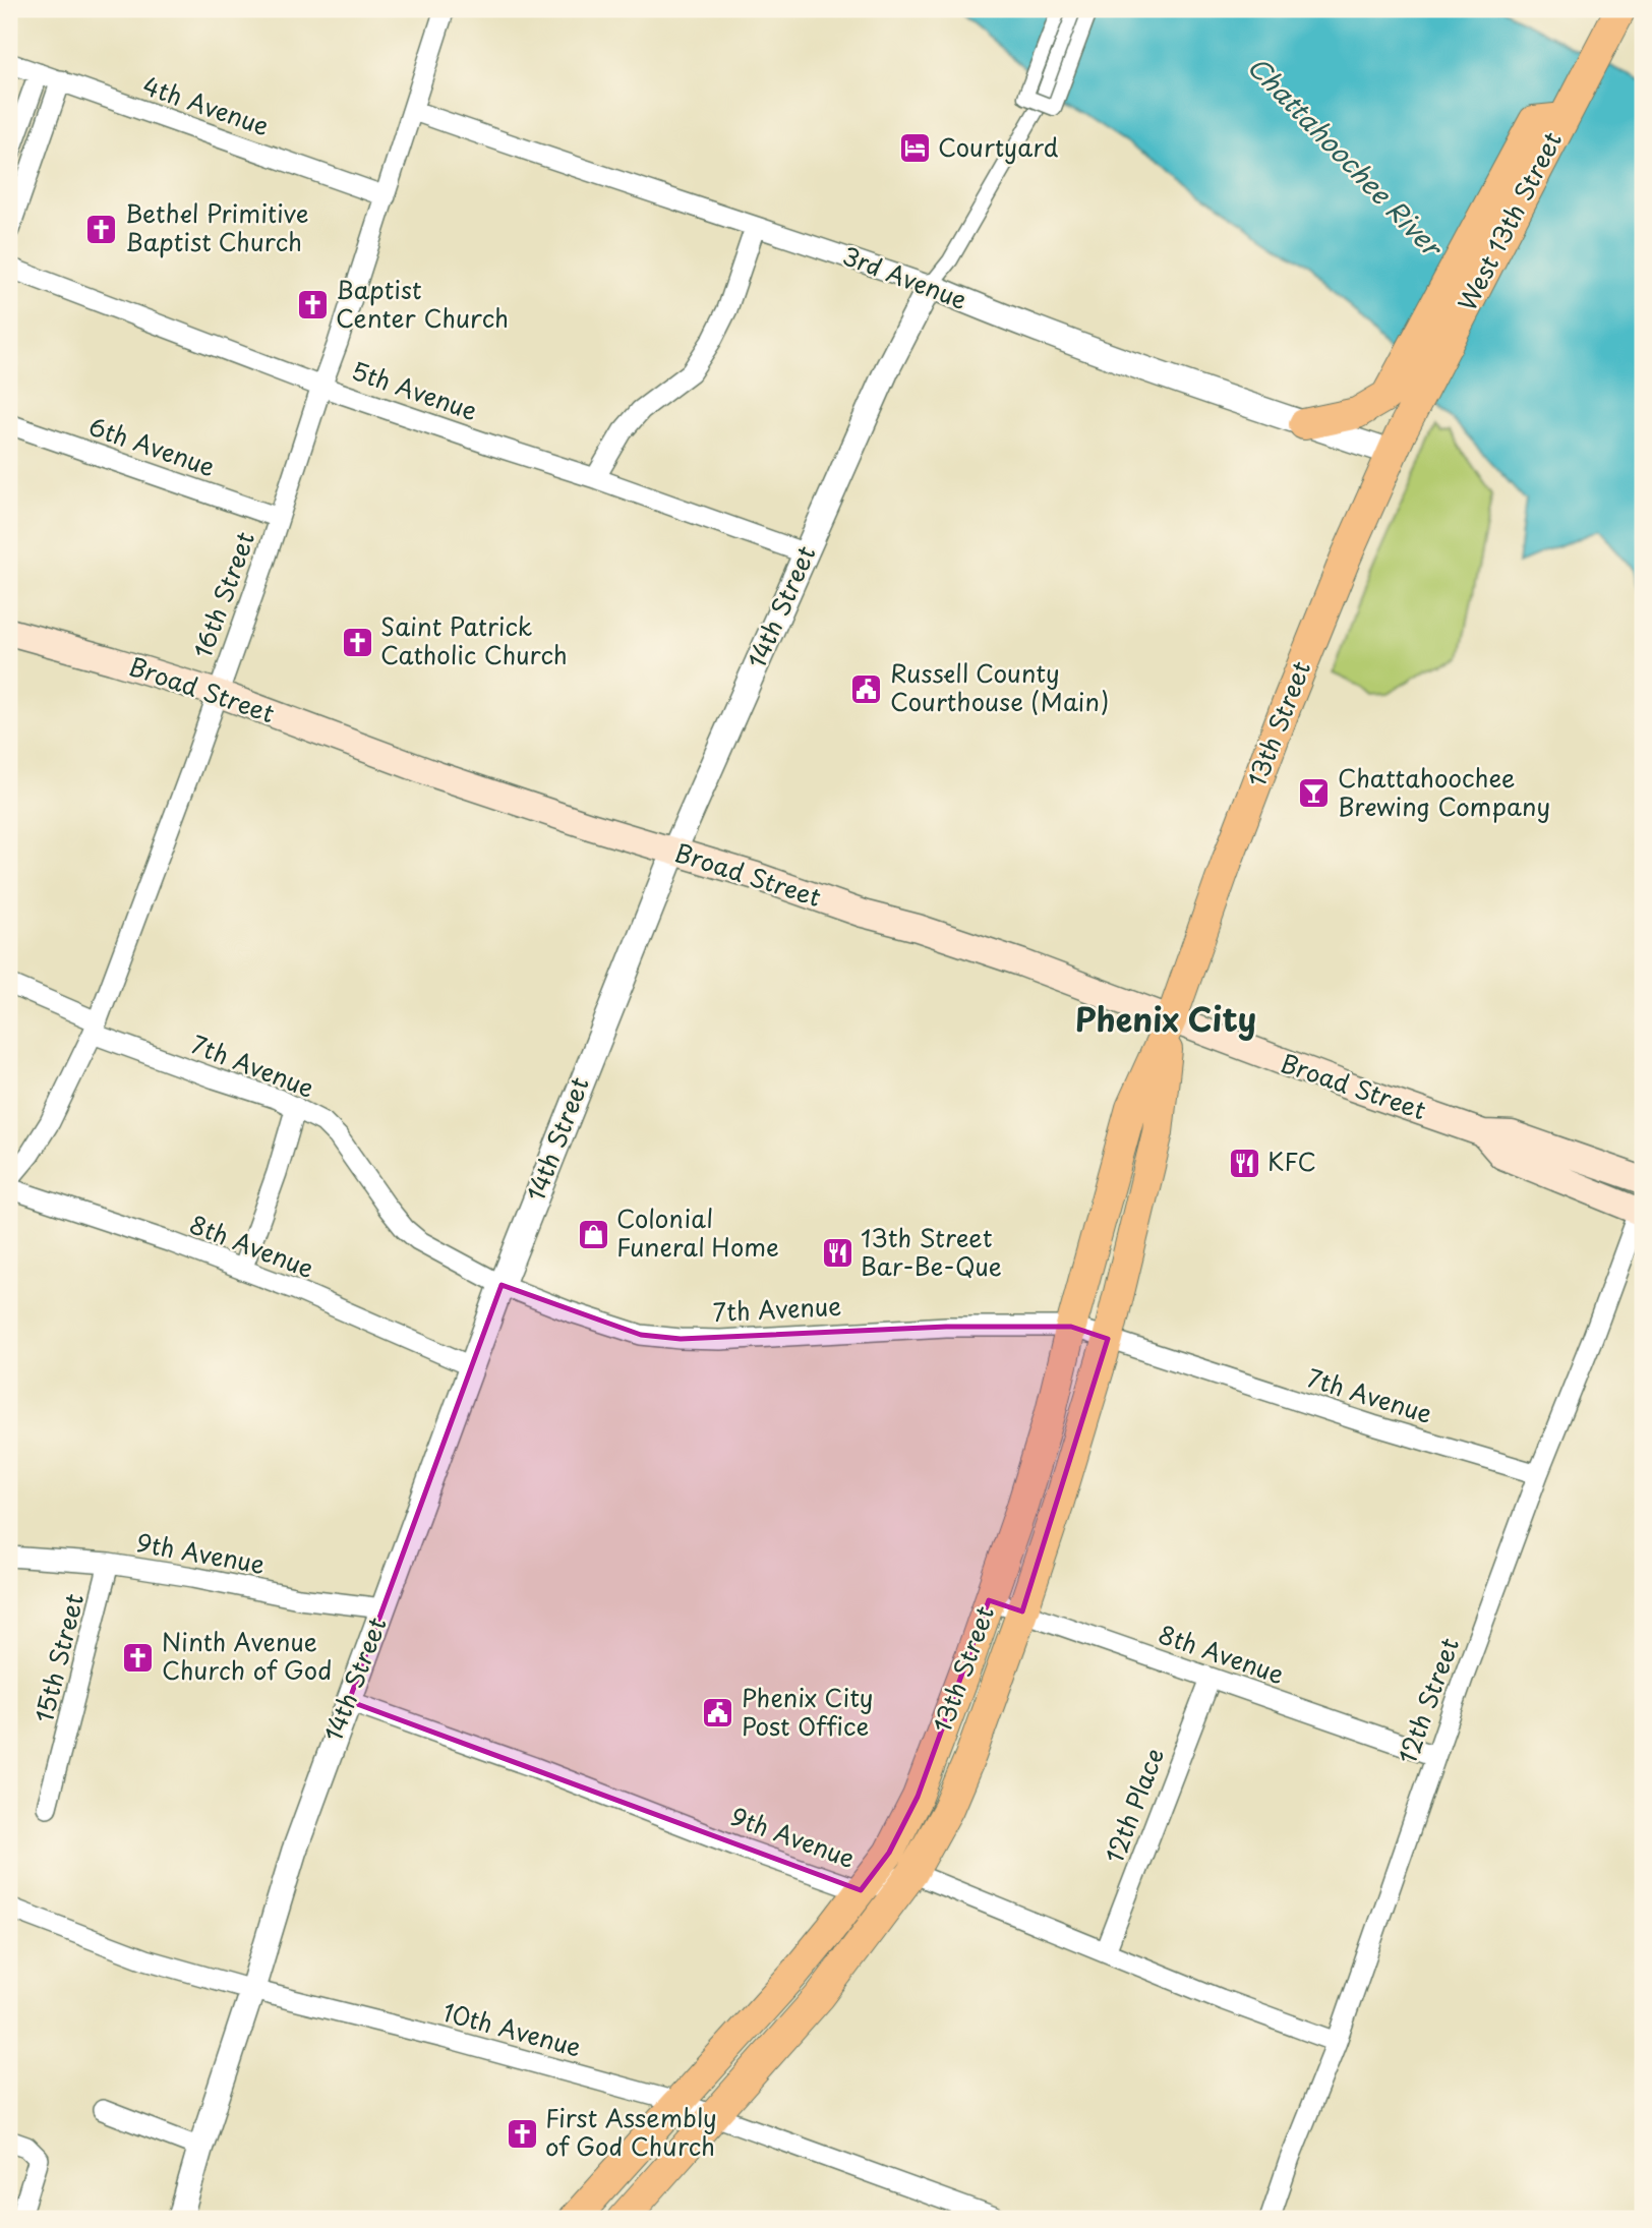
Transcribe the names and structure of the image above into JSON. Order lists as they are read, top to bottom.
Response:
{
  "streets": {
    "main road": ["West 13th Street", "Broad Street", "13th Street"],
    "street": [
      "4th Avenue",
      "3rd Avenue",
      "5th Avenue",
      "6th Avenue",
      "16th Street",
      "14th Street",
      "7th Avenue",
      "8th Avenue",
      "9th Avenue",
      "15th Street",
      "12th Street",
      "12th Place",
      "10th Avenue"
    ]
  },
  "crossings": [
    ["4th Avenue", "16th Street"],
    ["West 13th Street", "3rd Avenue"],
    ["West 13th Street", "13th Street"],
    ["3rd Avenue", "16th Street"],
    ["3rd Avenue", "14th Street"],
    ["3rd Avenue", "13th Street"],
    ["5th Avenue", "16th Street"],
    ["5th Avenue", "14th Street"],
    ["6th Avenue", "16th Street"],
    ["16th Street", "Broad Street"],
    ["16th Street", "7th Avenue"],
    ["14th Street", "Broad Street"],
    ["14th Street", "7th Avenue"],
    ["14th Street", "8th Avenue"],
    ["14th Street", "9th Avenue"],
    ["14th Street", "10th Avenue"],
    ["Broad Street", "13th Street"],
    ["Broad Street", "12th Street"],
    ["13th Street", "7th Avenue"],
    ["13th Street", "8th Avenue"],
    ["13th Street", "9th Avenue"],
    ["13th Street", "10th Avenue"],
    ["7th Avenue", "12th Street"],
    ["8th Avenue", "12th Street"],
    ["8th Avenue", "12th Place"],
    ["9th Avenue", "15th Street"]
  ],
  "districts": ["Phenix City"],
  "water": ["Chattahoochee River"],
  "places": {
    "hotel": ["Courtyard"],
    "church": [
      "Bethel Primitive Baptist Church",
      "Baptist Center Church",
      "Saint Patrick Catholic Church",
      "Ninth Avenue Church of God",
      "First Assembly of God Church"
    ],
    "public building": ["Russell County Courthouse (Main)", "Phenix City Post Office"],
    "bar": ["Chattahoochee Brewing Company"],
    "restaurant": ["KFC", "13th Street Bar-Be-Que"],
    "shop": ["Colonial Funeral Home"]
  }
}
